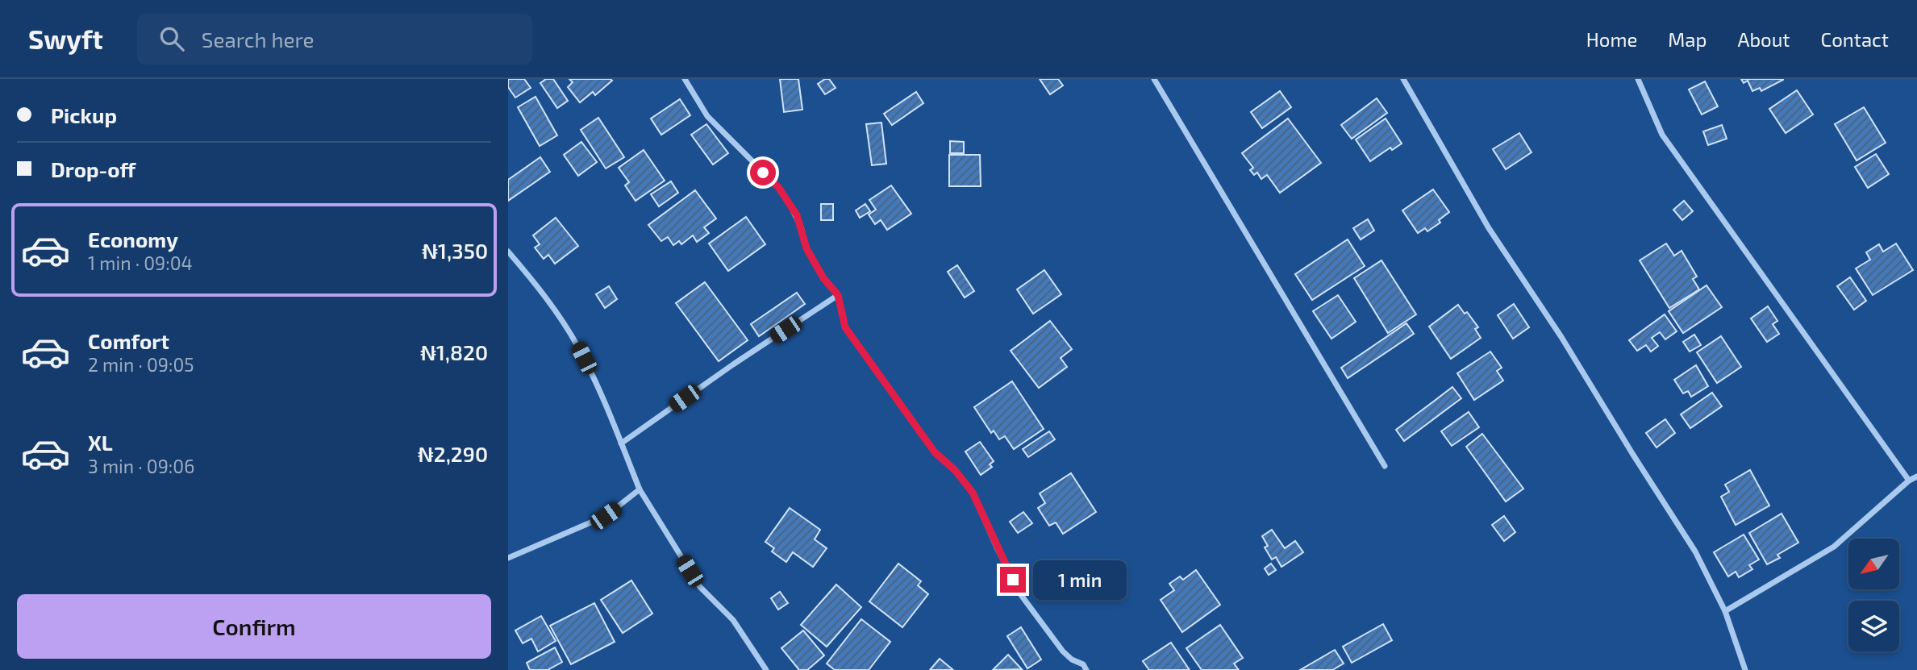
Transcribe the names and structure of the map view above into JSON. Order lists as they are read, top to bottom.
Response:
{
  "north": "bottom left",
  "page": {
    "header": "Swyft",
    "search": "Search here",
    "nav": [
      "Home",
      "Map",
      "About",
      "Contact"
    ],
    "banner": ["Pickup", "Drop-off"],
    "list": [
      {
        "name": "Economy",
        "note": "1 min · 09:04",
        "value": "₦1,350"
      },
      {
        "name": "Comfort",
        "note": "2 min · 09:05",
        "value": "₦1,820"
      },
      {
        "name": "XL",
        "note": "3 min · 09:06",
        "value": "₦2,290"
      }
    ],
    "bubble": "1 min",
    "buttons": "Confirm"
  }
}
